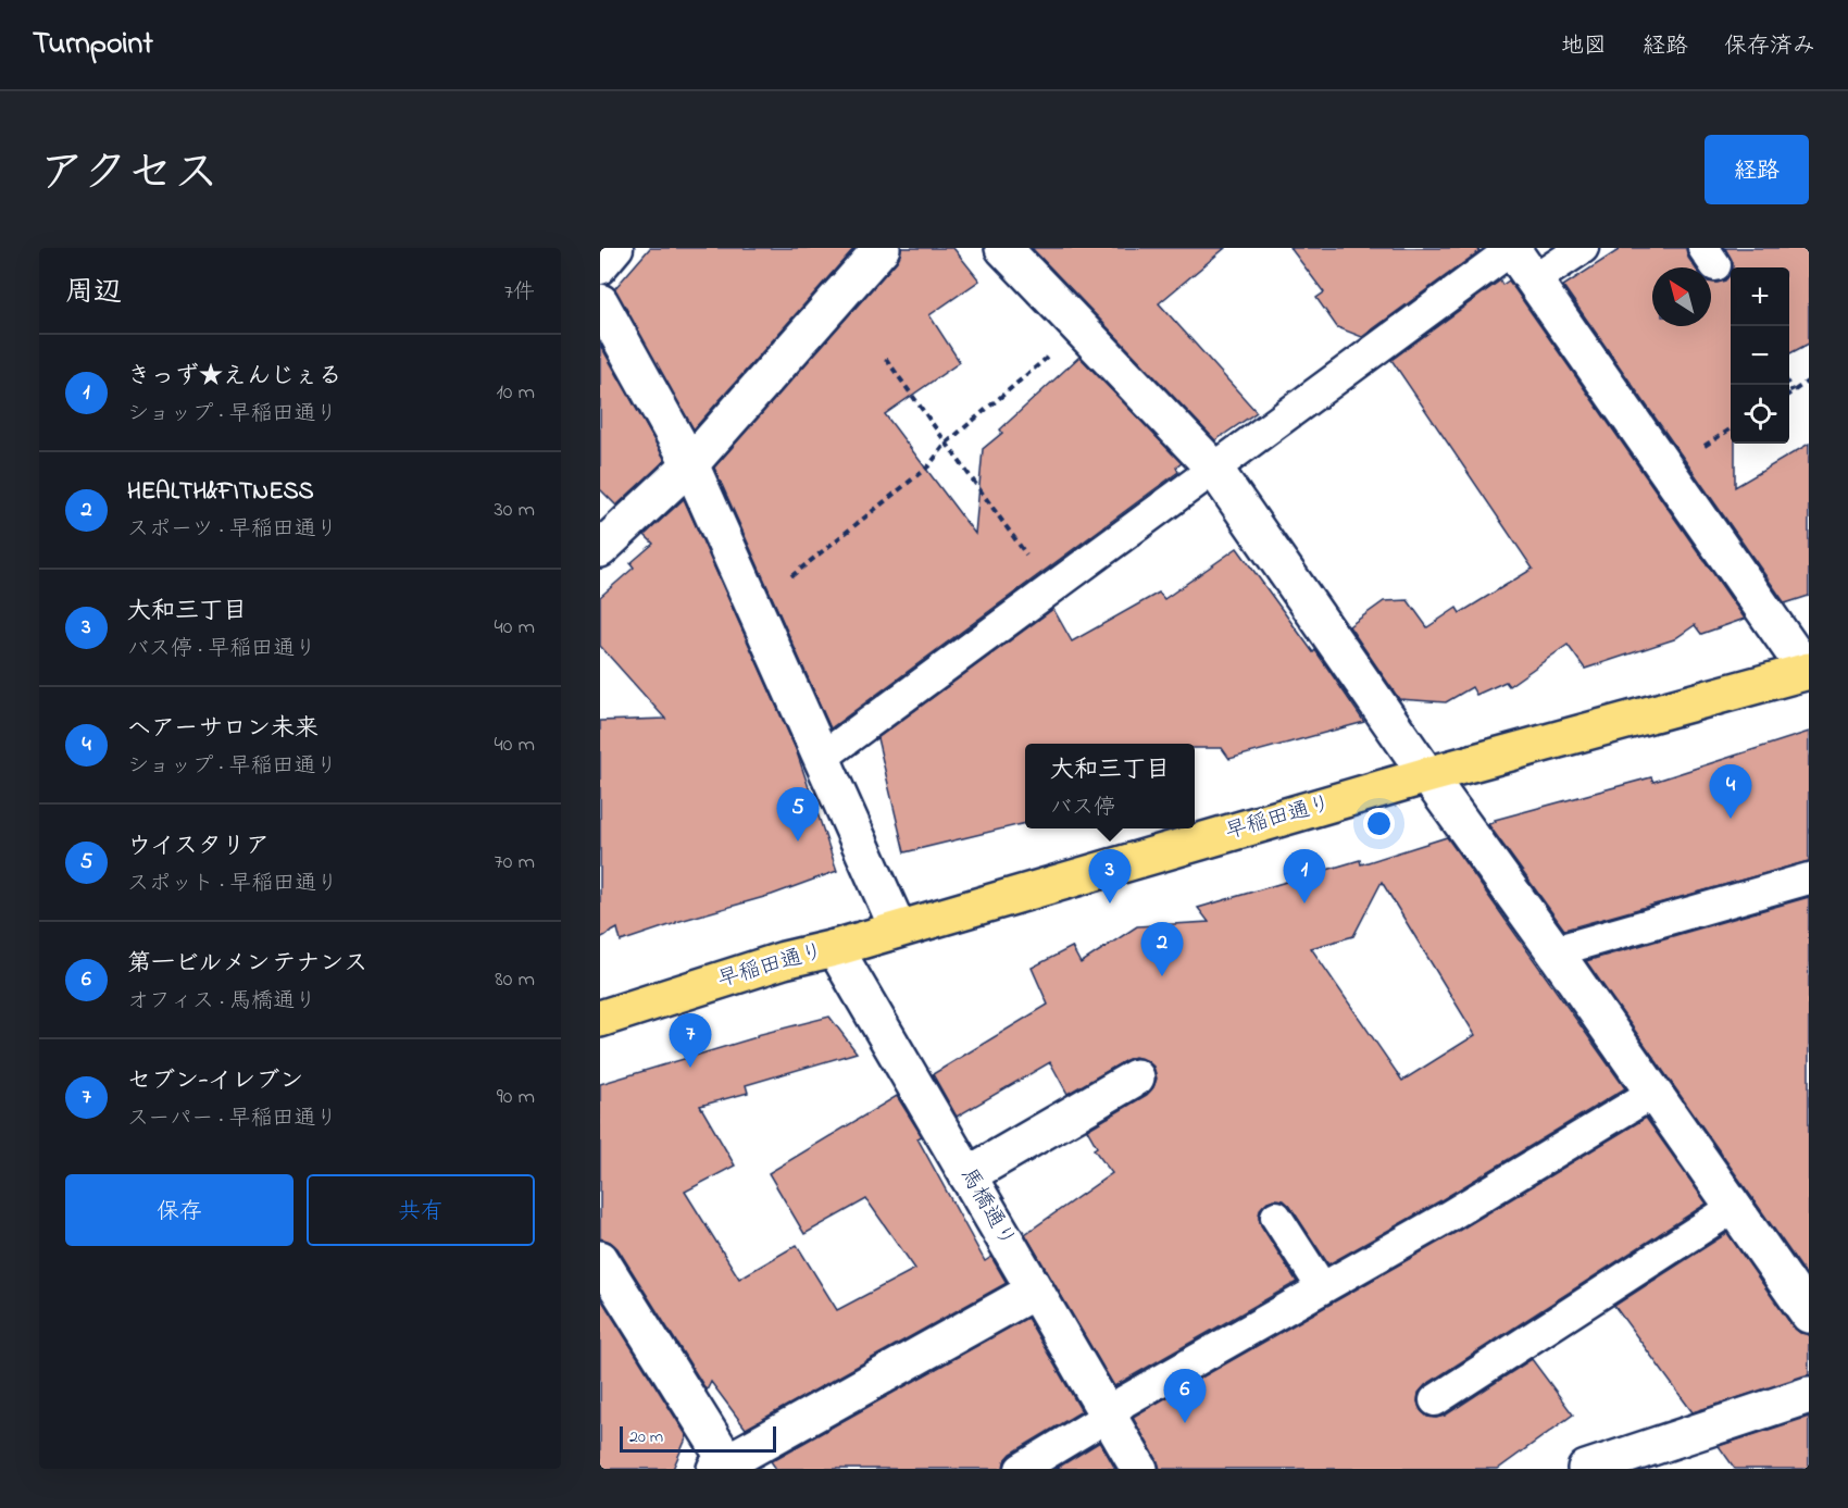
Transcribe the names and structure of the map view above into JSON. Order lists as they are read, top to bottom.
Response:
{
  "streets": {
    "main road": ["早稲田通り"],
    "street": ["馬橋通り"]
  },
  "crossings": [
    ["早稲田通り", "馬橋通り"]
  ],
  "scale_bar": "20 m",
  "north": "top left",
  "page": {
    "header": "Turnpoint",
    "nav": ["地図", "経路", "保存済み"],
    "title": "アクセス",
    "buttons": [
      "経路",
      ["保存", "共有"]
    ],
    "heading": ["周辺", "7件"],
    "map_buttons": ["+", "−"],
    "list": [
      {
        "mark": "1",
        "name": "きっず★えんじぇる",
        "note": "ショップ · 早稲田通り",
        "value": "10 m"
      },
      {
        "mark": "2",
        "name": "HEALTH&FITNESS",
        "note": "スポーツ · 早稲田通り",
        "value": "30 m"
      },
      {
        "mark": "3",
        "name": "大和三丁目",
        "note": "バス停 · 早稲田通り",
        "value": "40 m"
      },
      {
        "mark": "4",
        "name": "ヘアーサロン未来",
        "note": "ショップ · 早稲田通り",
        "value": "40 m"
      },
      {
        "mark": "5",
        "name": "ウイスタリア",
        "note": "スポット · 早稲田通り",
        "value": "70 m"
      },
      {
        "mark": "6",
        "name": "第一ビルメンテナンス",
        "note": "オフィス · 馬橋通り",
        "value": "80 m"
      },
      {
        "mark": "7",
        "name": "セブン-イレブン",
        "note": "スーパー · 早稲田通り",
        "value": "90 m"
      }
    ],
    "popup": ["大和三丁目", "バス停"],
    "pins": [
      "4",
      "5",
      "1",
      "3",
      "2",
      "7",
      "6"
    ],
    "scale": "20 m"
  }
}
